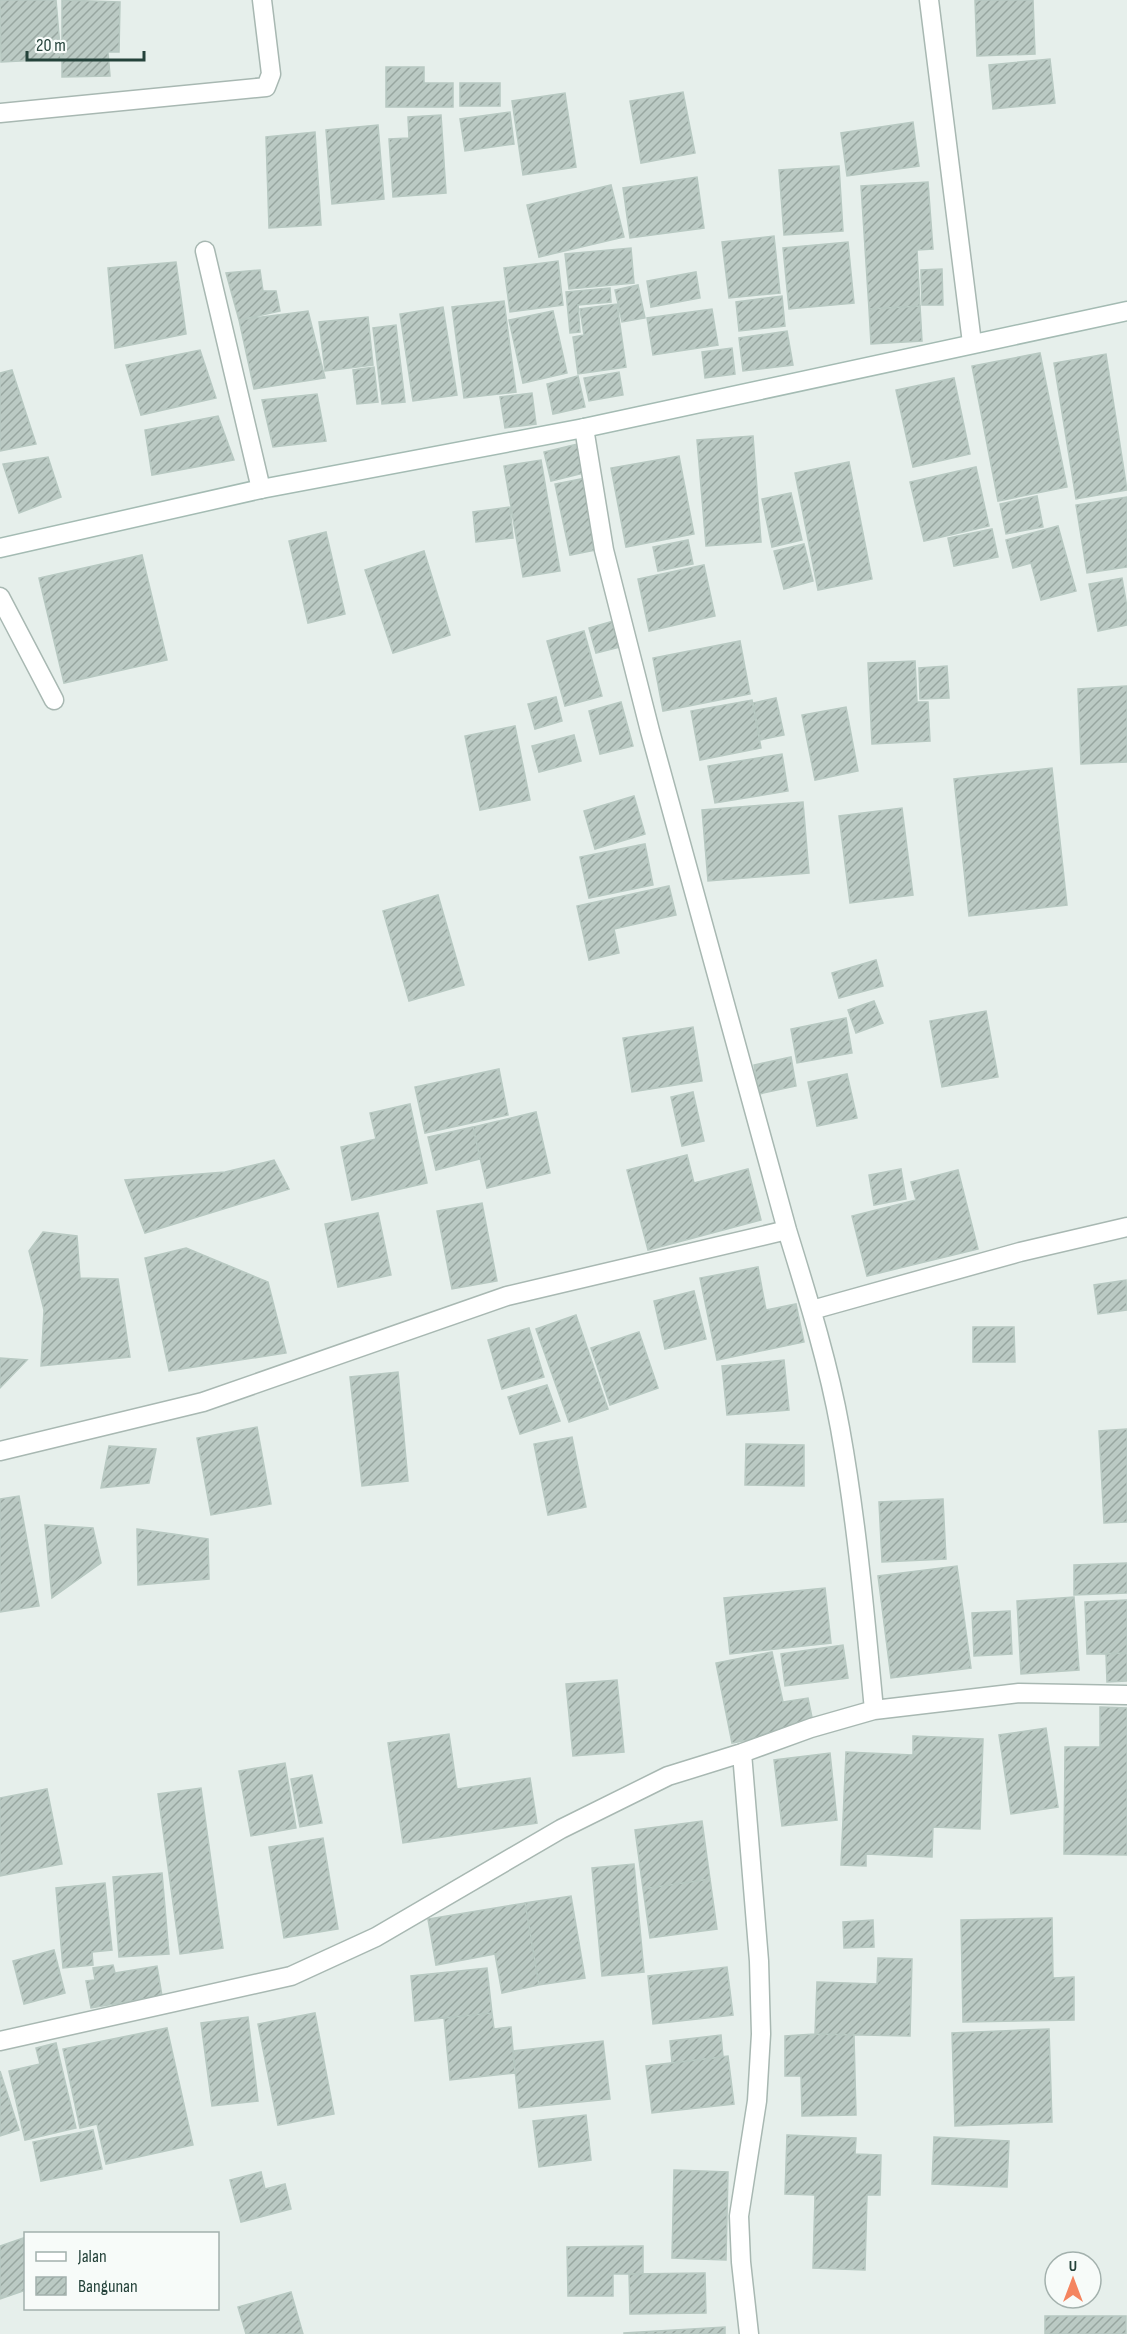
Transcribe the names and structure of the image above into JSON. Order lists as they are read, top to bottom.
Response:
{
  "legend": ["Jalan", "Bangunan"],
  "scale_bar": "20 m",
  "north": "top"
}
